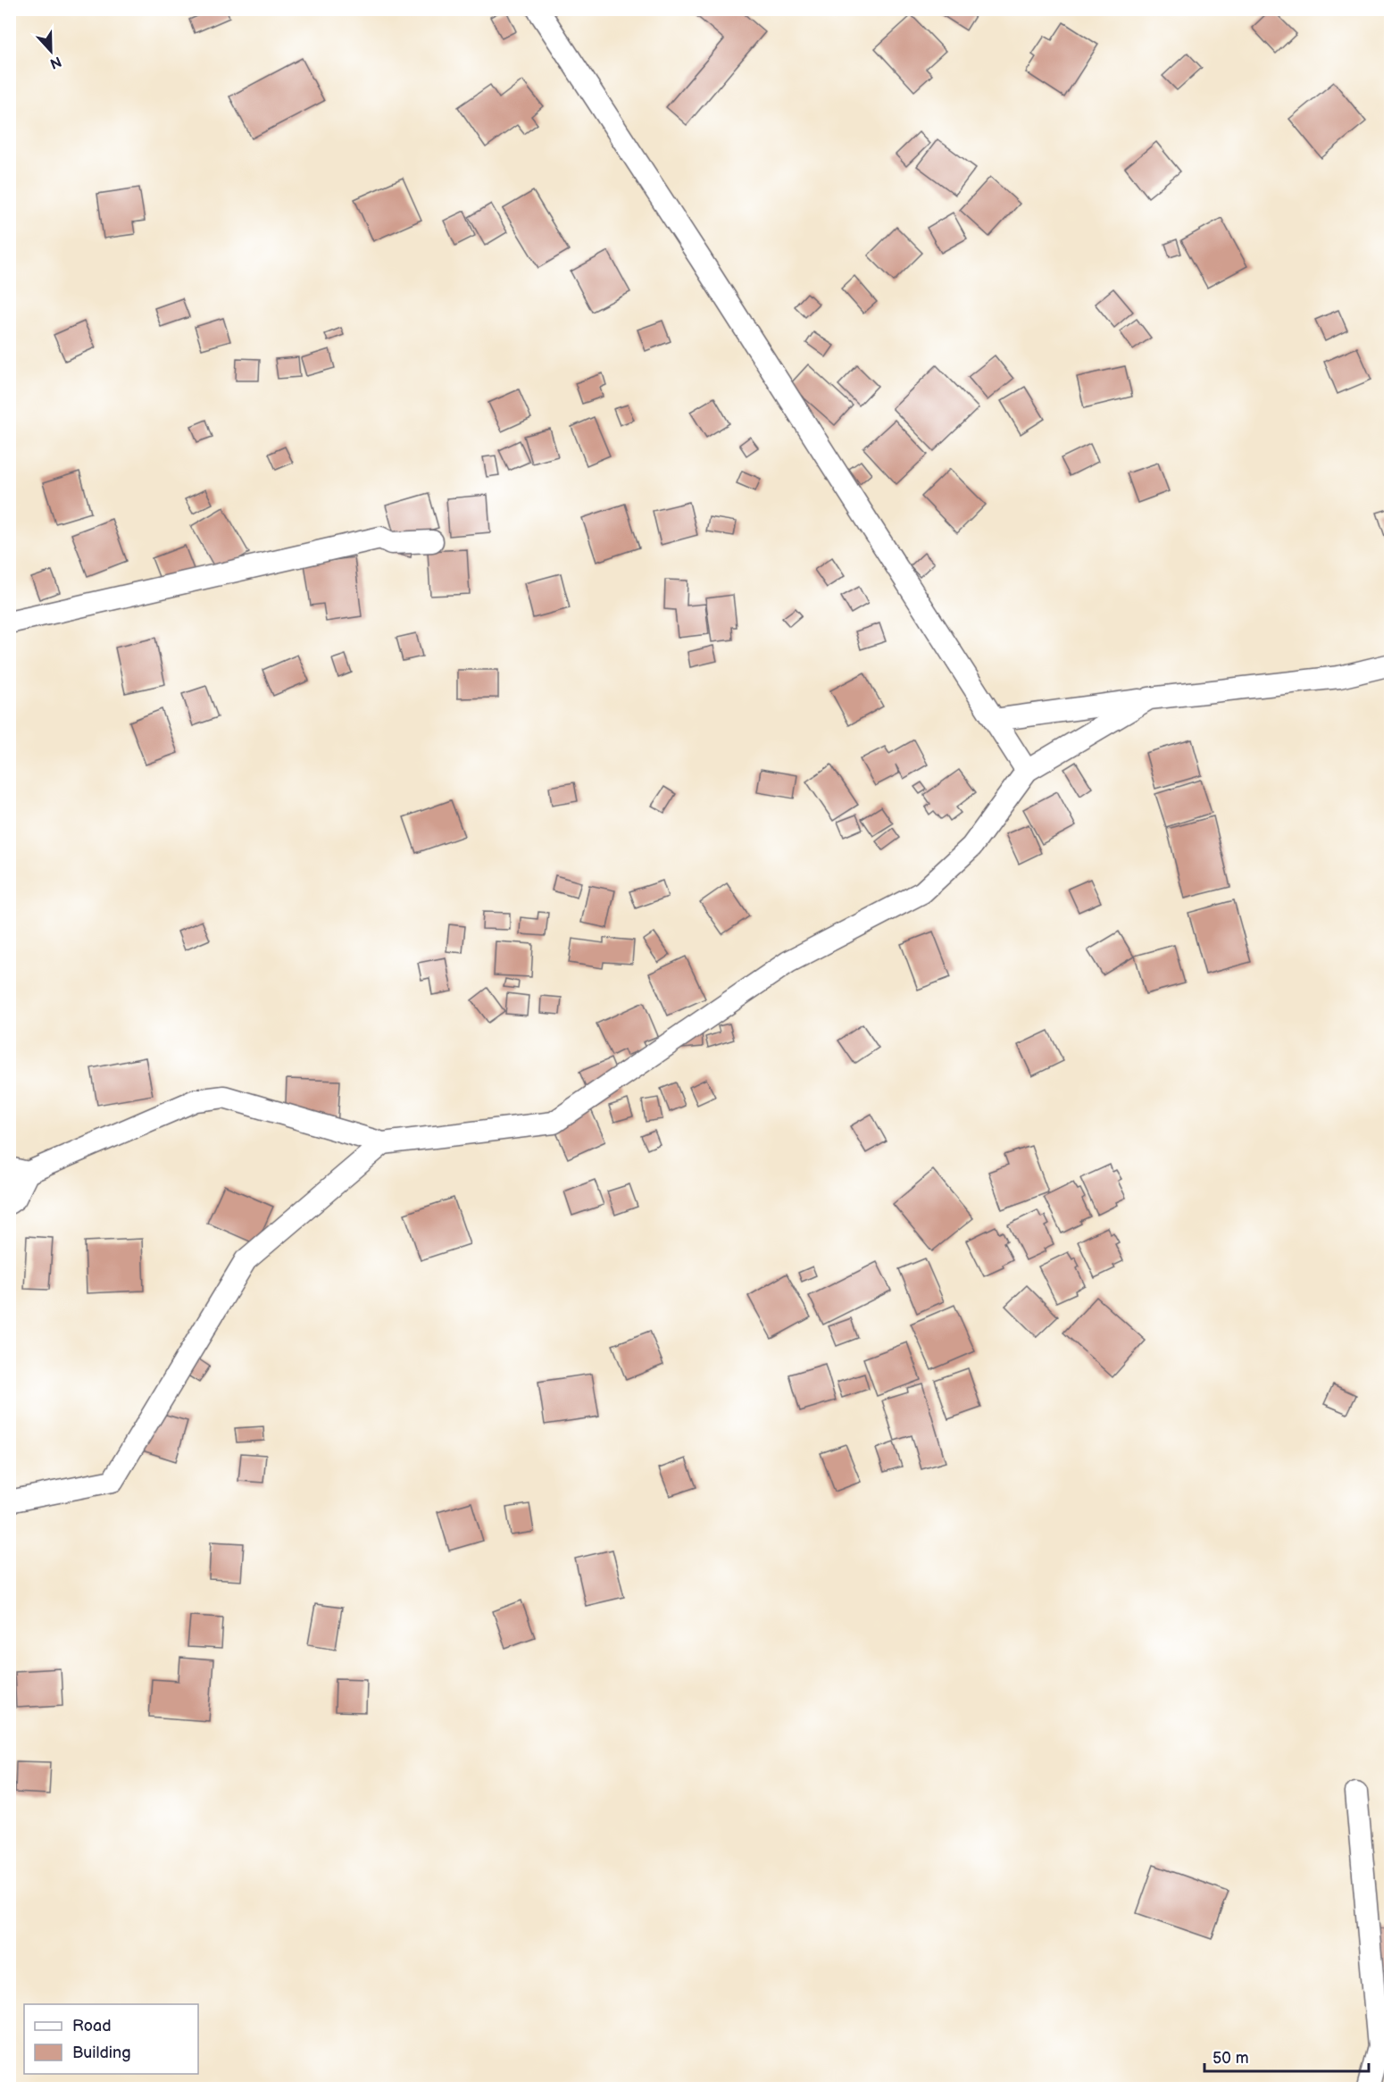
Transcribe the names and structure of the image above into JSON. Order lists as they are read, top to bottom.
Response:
{
  "legend": ["Road", "Building"],
  "scale_bar": "50 m",
  "north": "bottom"
}
